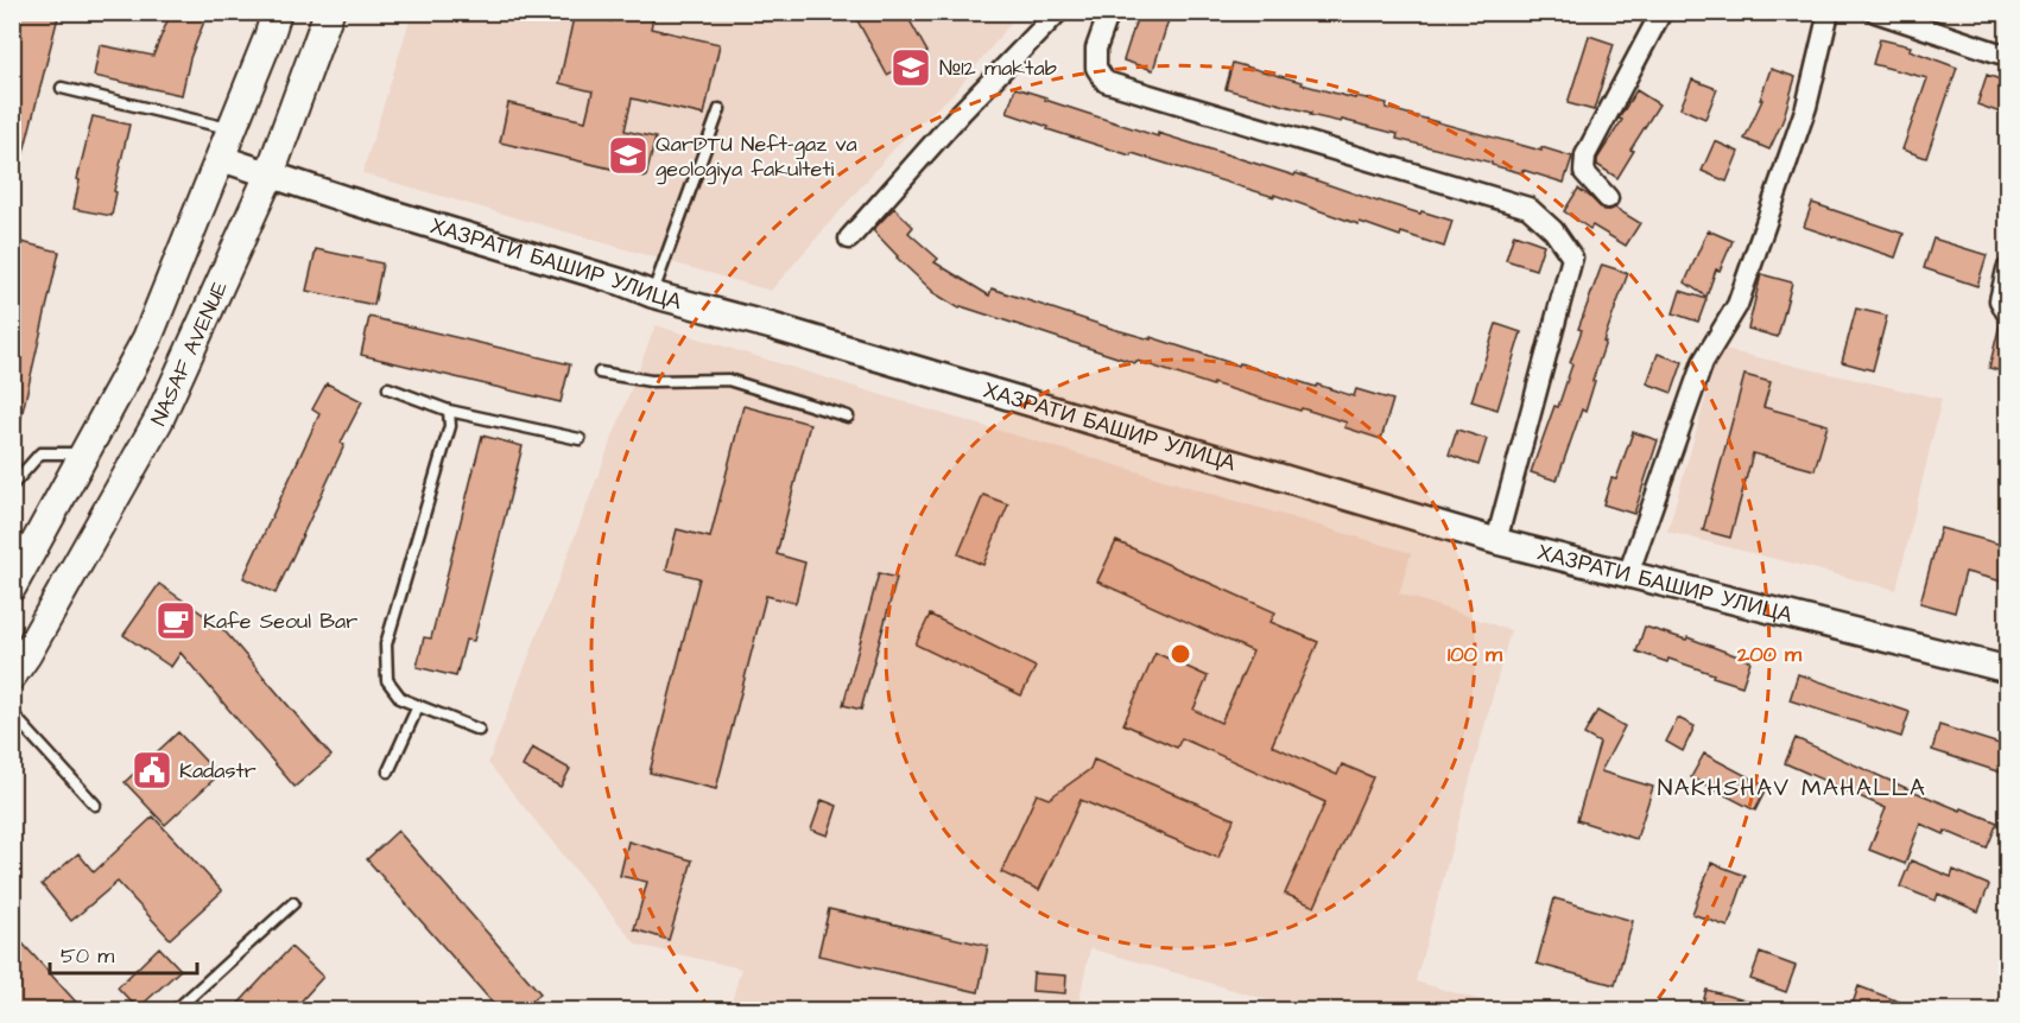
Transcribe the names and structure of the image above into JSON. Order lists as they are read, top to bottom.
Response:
{
  "streets": {
    "main road": ["NASAF AVENUE"],
    "street": ["ХАЗРАТИ БАШИР УЛИЦА"]
  },
  "crossings": [
    ["ХАЗРАТИ БАШИР УЛИЦА", "NASAF AVENUE"]
  ],
  "districts": ["NAKHSHAV MAHALLA"],
  "places": {
    "school or university": ["№12 maktab", "QarDTU Neft-gaz va geologiya fakulteti"],
    "cafe": ["Kafe Seoul Bar"],
    "public building": ["Kadastr"]
  },
  "scale_bar": "50 m",
  "rings": ["100 m", "200 m"]
}
